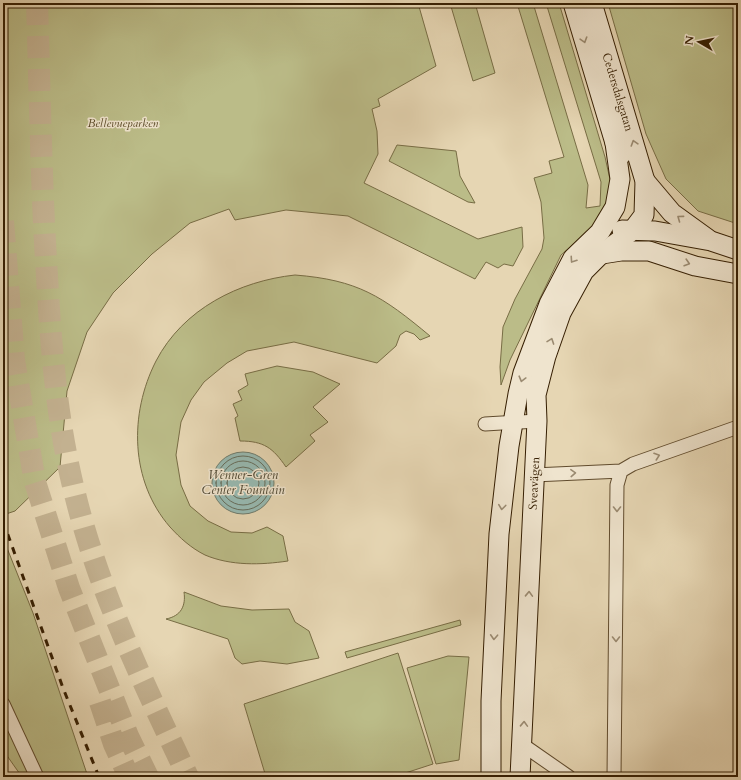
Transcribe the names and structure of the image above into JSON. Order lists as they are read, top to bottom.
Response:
{
  "streets": {
    "main road": ["Cedersdalsgatan", "Sveavägen"]
  },
  "crossings": [
    ["Cedersdalsgatan", "Sveavägen"]
  ],
  "water": ["Wenner-Gren Center Fountain"],
  "parks": ["Bellevueparken"],
  "north": "left"
}
